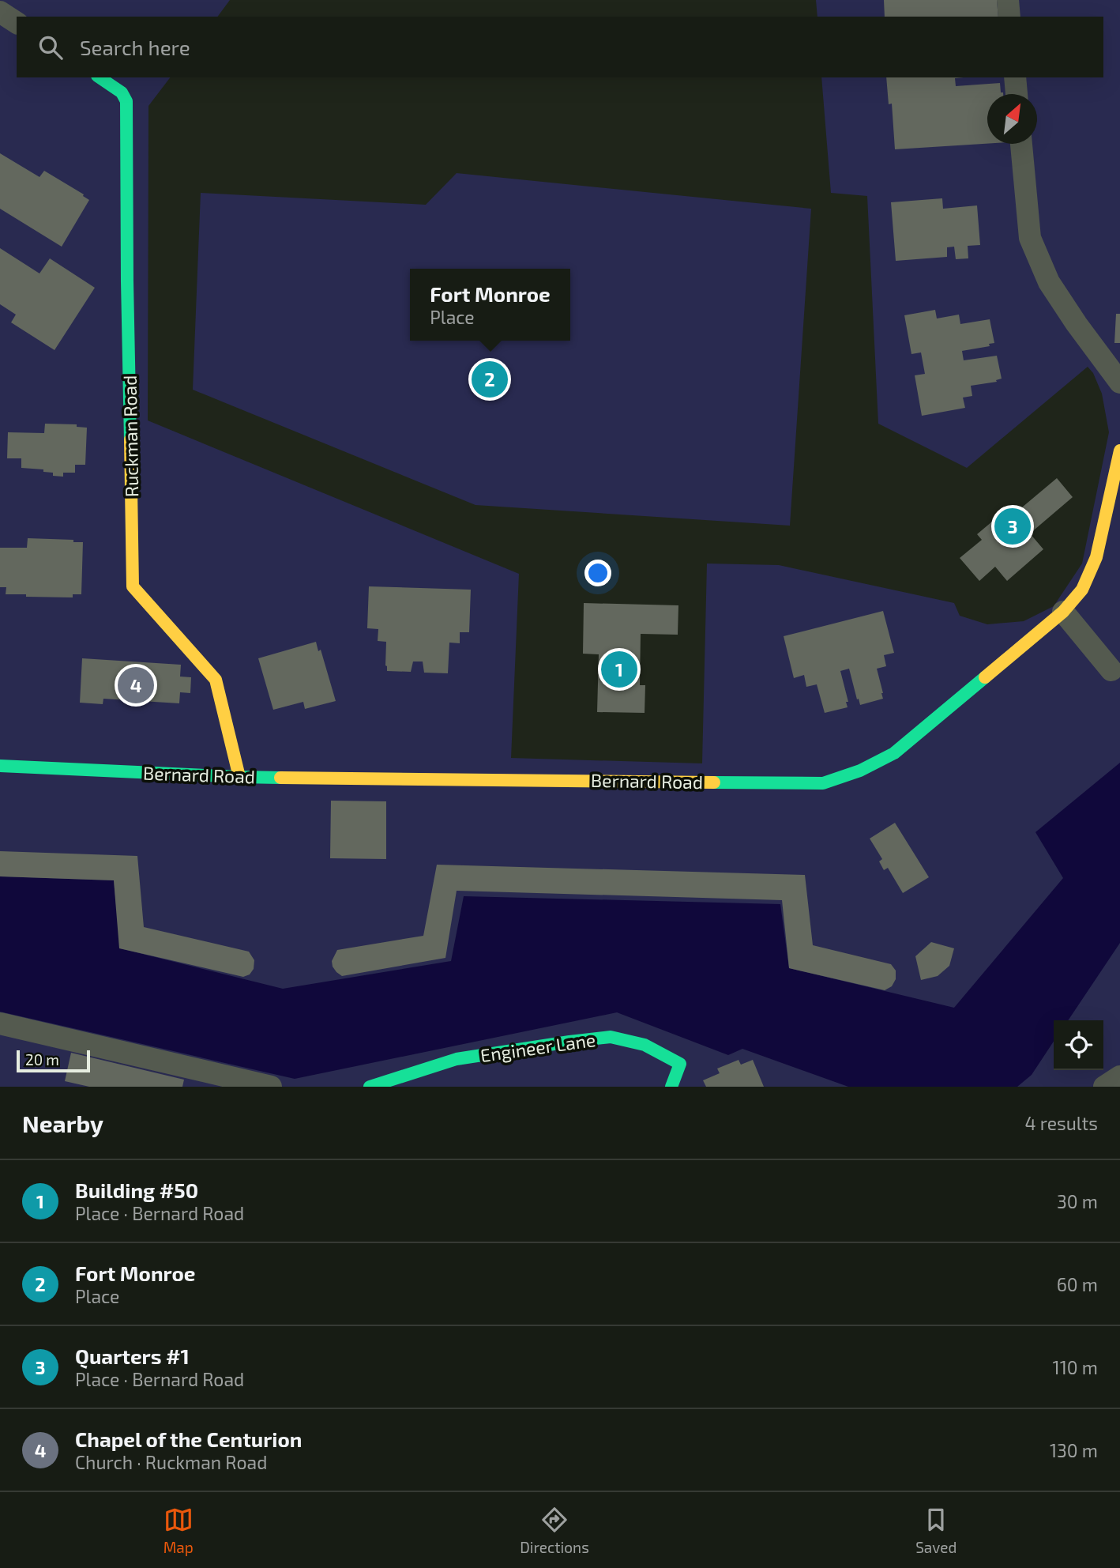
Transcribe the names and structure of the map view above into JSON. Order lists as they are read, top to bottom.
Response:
{
  "streets": {
    "street": ["Ruckman Road", "Bernard Road", "Engineer Lane"]
  },
  "crossings": [
    ["Ruckman Road", "Bernard Road"]
  ],
  "scale_bar": "20 m",
  "north": "top right",
  "page": {
    "search": "Search here",
    "popup": ["Fort Monroe", "Place"],
    "pins": [
      "2",
      "3",
      "1",
      "4"
    ],
    "scale": "20 m",
    "heading": ["Nearby", "4 results"],
    "list": [
      {
        "mark": "1",
        "name": "Building #50",
        "note": "Place · Bernard Road",
        "value": "30 m"
      },
      {
        "mark": "2",
        "name": "Fort Monroe",
        "note": "Place",
        "value": "60 m"
      },
      {
        "mark": "3",
        "name": "Quarters #1",
        "note": "Place · Bernard Road",
        "value": "110 m"
      },
      {
        "mark": "4",
        "name": "Chapel of the Centurion",
        "note": "Church · Ruckman Road",
        "value": "130 m"
      }
    ],
    "nav": ["Map", "Directions", "Saved"]
  }
}
